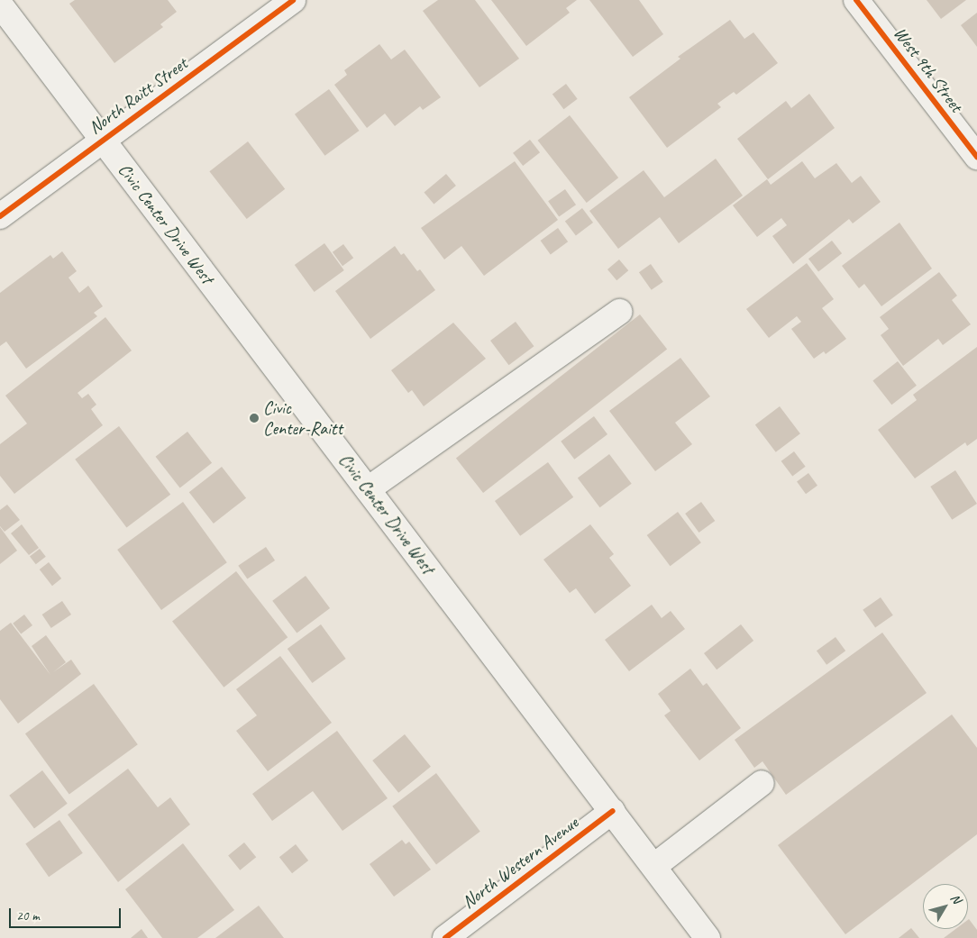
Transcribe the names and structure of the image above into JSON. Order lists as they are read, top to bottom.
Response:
{
  "streets": {
    "main road": [
      "West 9th Street",
      "North Raitt Street",
      "Civic Center Drive West",
      "North Western Avenue"
    ]
  },
  "crossings": [
    ["North Raitt Street", "Civic Center Drive West"],
    ["Civic Center Drive West", "North Western Avenue"]
  ],
  "places": ["Civic Center-Raitt"],
  "scale_bar": "20 m",
  "north": "top right"
}
